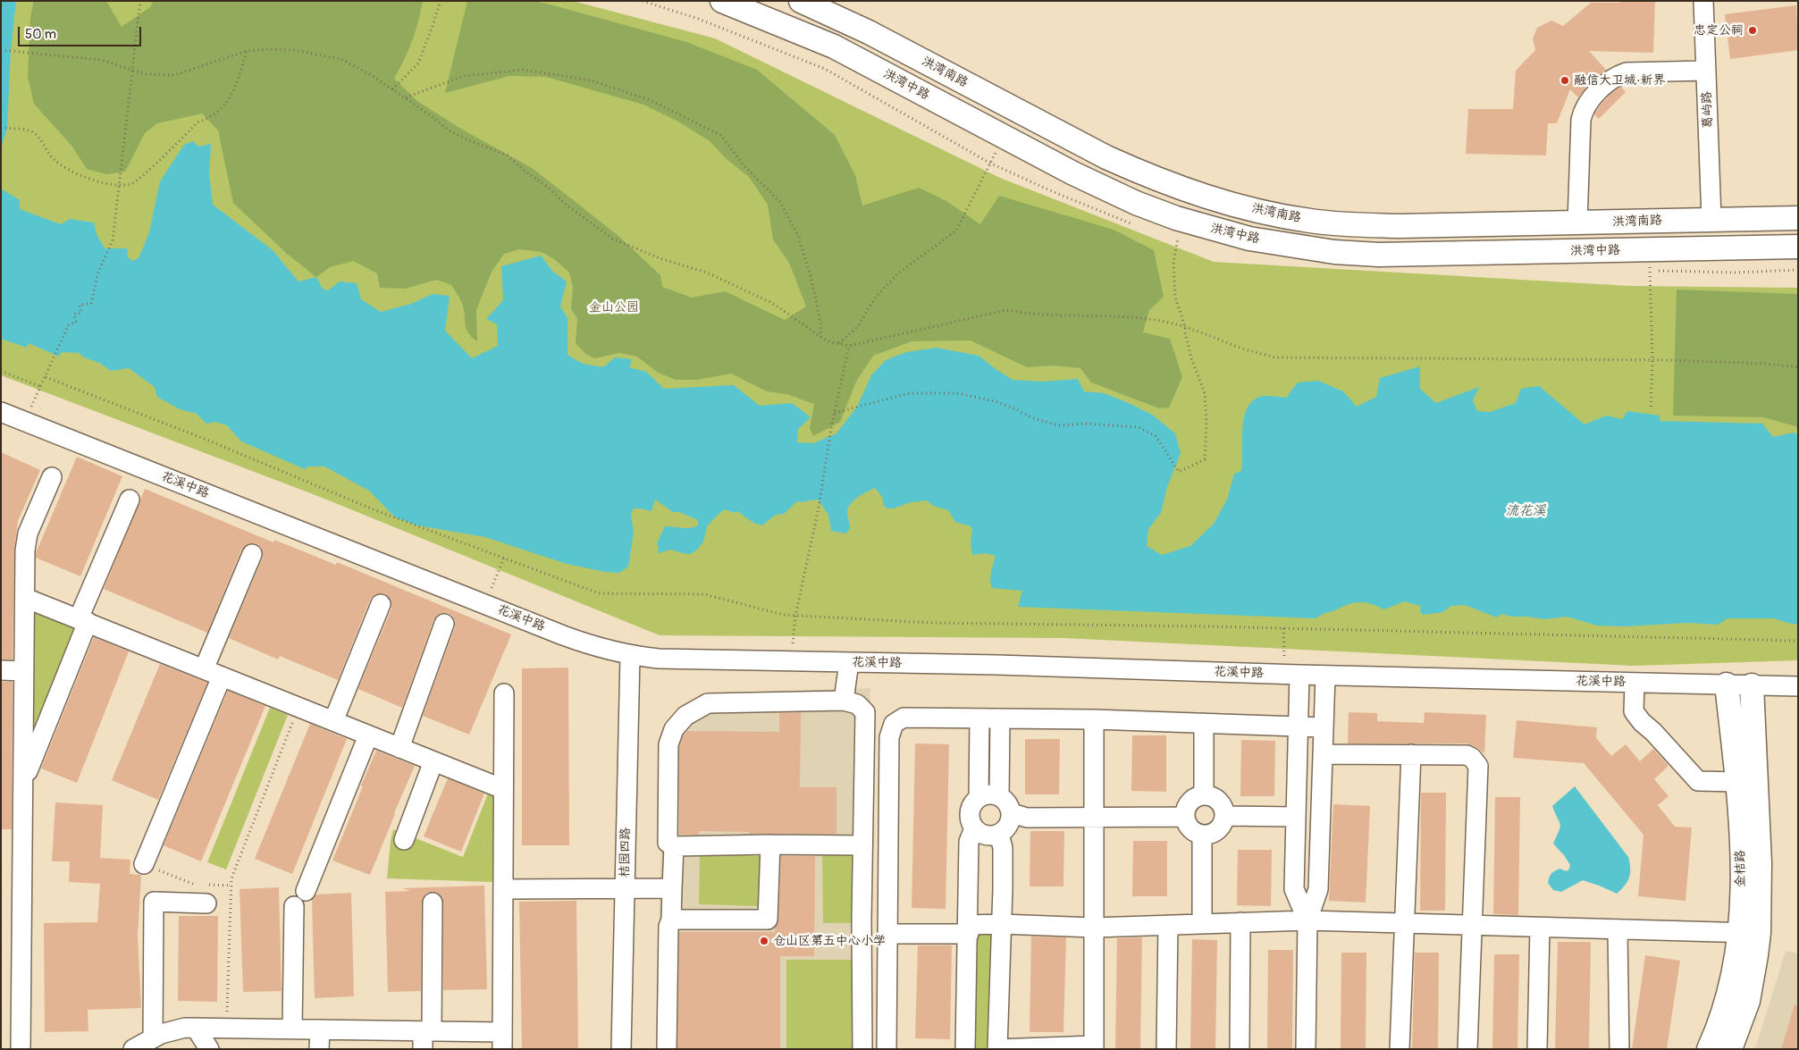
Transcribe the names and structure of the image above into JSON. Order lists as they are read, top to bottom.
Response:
{
  "streets": {
    "main road": ["洪湾南路", "洪湾中路", "金桔路"],
    "street": ["葛屿路", "花溪中路", "桔园四路"]
  },
  "crossings": [
    ["洪湾南路", "葛屿路"],
    ["花溪中路", "桔园四路"],
    ["花溪中路", "金桔路"]
  ],
  "water": ["流花溪"],
  "parks": ["金山公园"],
  "places": ["忠定公祠", "融信大卫城·新界", "仓山区第五中心小学"],
  "scale_bar": "50 m"
}
